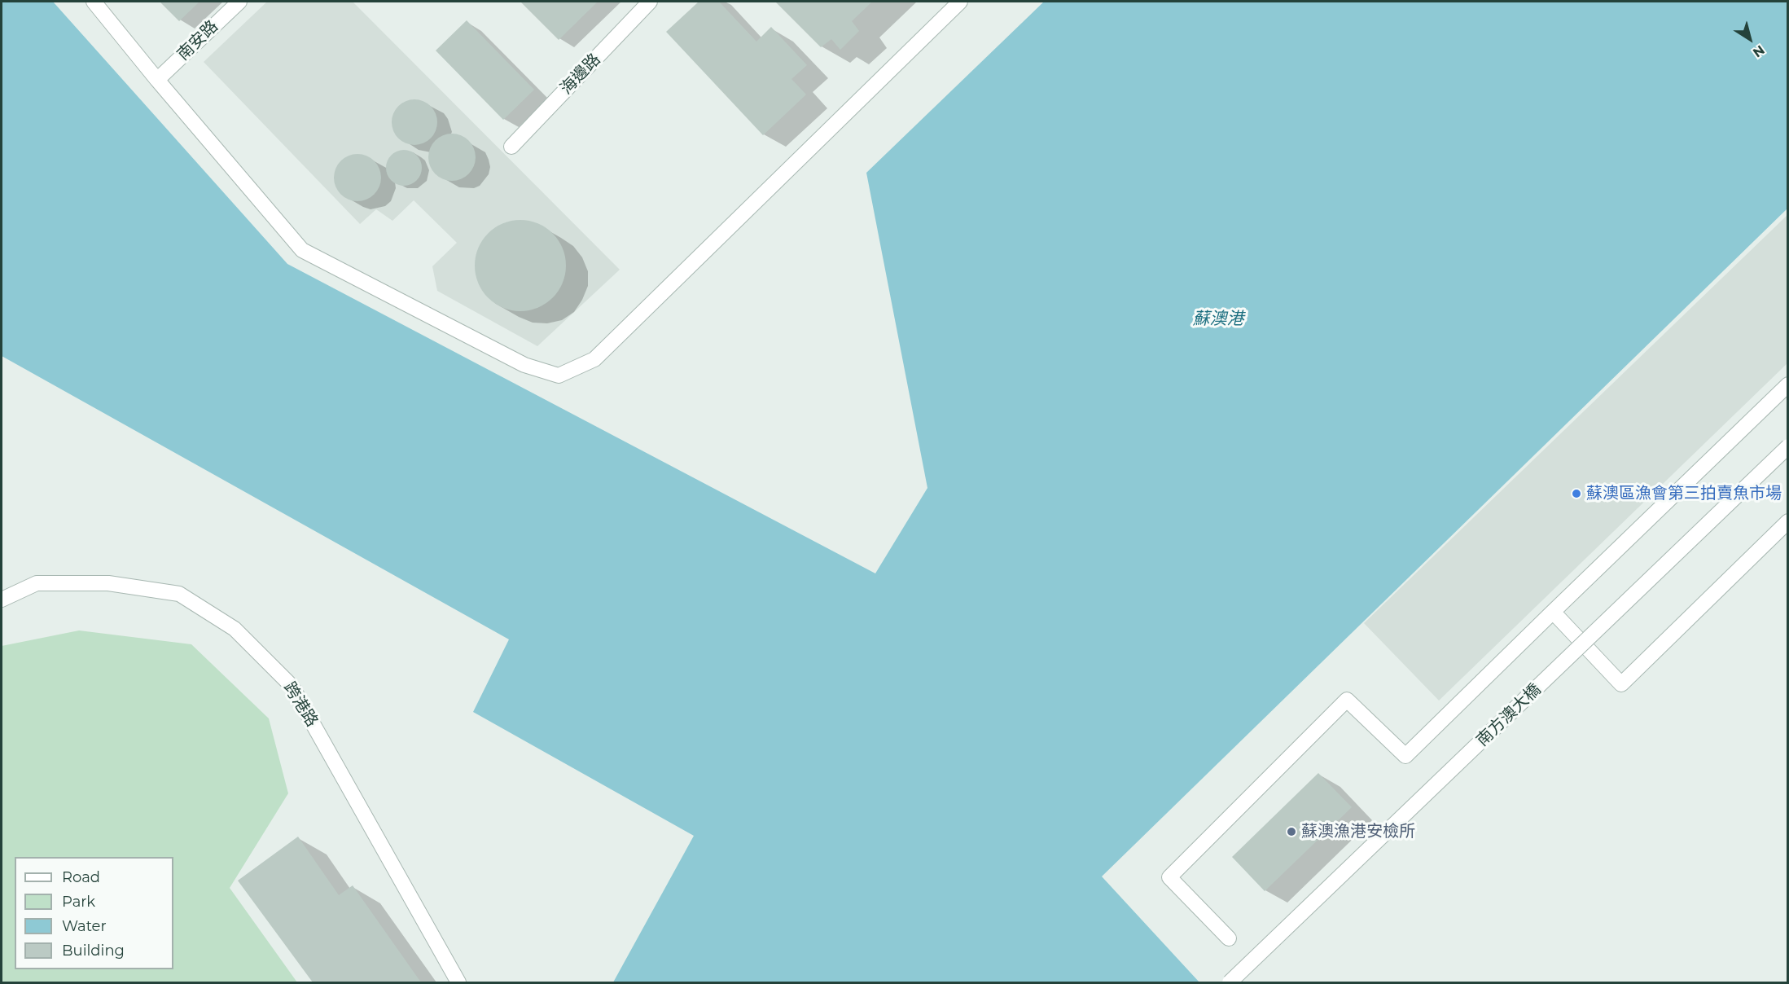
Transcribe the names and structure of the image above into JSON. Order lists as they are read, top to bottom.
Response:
{
  "streets": {
    "street": [
      "南安路",
      "海邊路",
      "跨港路",
      "南方澳大橋"
    ]
  },
  "water": ["蘇澳港"],
  "places": ["蘇澳區漁會第三拍賣魚市場", "蘇澳漁港安檢所"],
  "legend": [
    "Road",
    "Park",
    "Water",
    "Building"
  ],
  "north": "bottom right"
}
